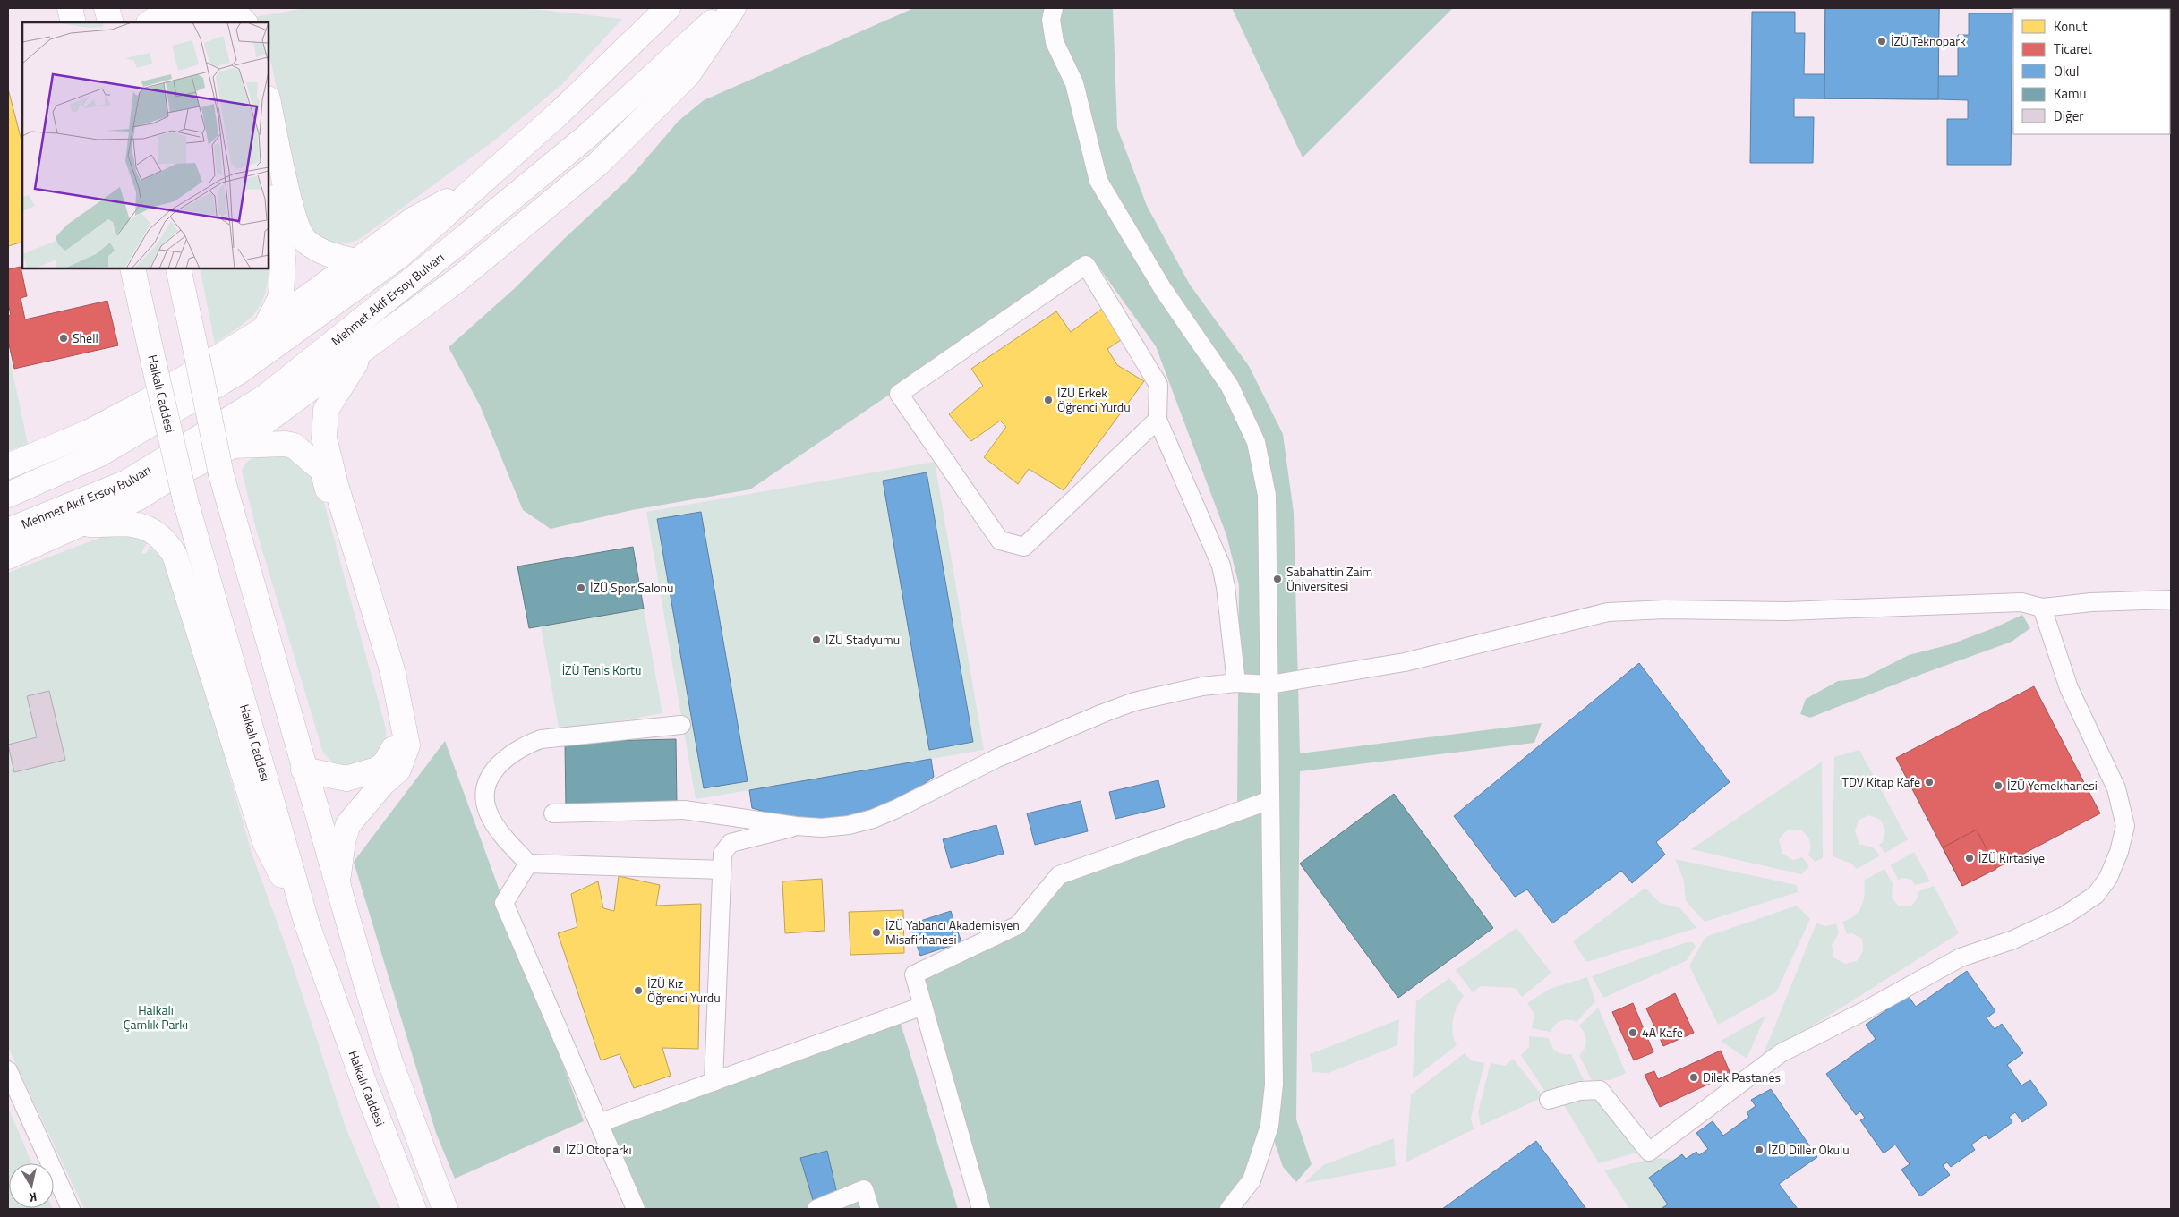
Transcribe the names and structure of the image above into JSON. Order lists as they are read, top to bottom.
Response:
{
  "streets": {
    "main road": ["Mehmet Akif Ersoy Bulvarı", "Halkalı Caddesi"]
  },
  "parks": ["İZÜ Tenis Kortu", "Halkalı Çamlık Parkı"],
  "places": [
    "İZÜ Teknopark",
    "Shell",
    "İZÜ Erkek Öğrenci Yurdu",
    "Sabahattin Zaim Üniversitesi",
    "İZÜ Spor Salonu",
    "İZÜ Stadyumu",
    "TDV Kitap Kafe",
    "İZÜ Yemekhanesi",
    "İZÜ Kırtasiye",
    "İZÜ Yabancı Akademisyen Misafirhanesi",
    "İZÜ Kız Öğrenci Yurdu",
    "4A Kafe",
    "Dilek Pastanesi",
    "İZÜ Otoparkı",
    "İZÜ Diller Okulu"
  ],
  "legend": [
    "Konut",
    "Ticaret",
    "Okul",
    "Kamu",
    "Diğer"
  ],
  "north": "bottom"
}
